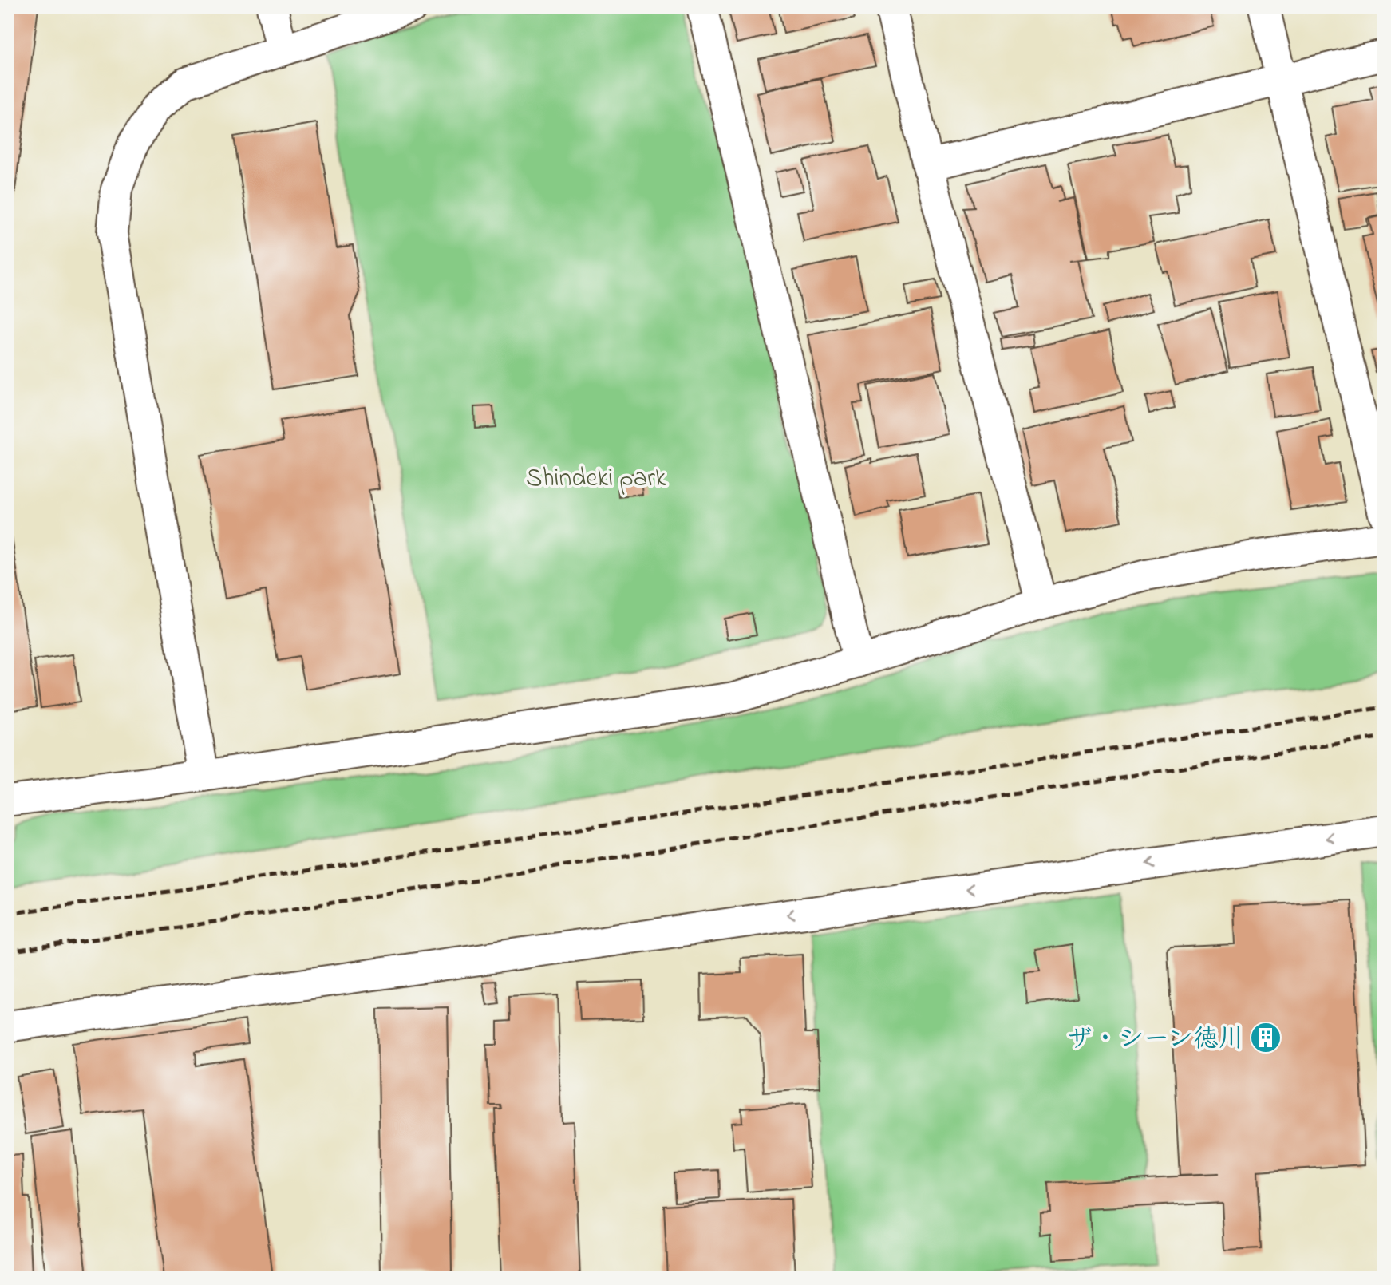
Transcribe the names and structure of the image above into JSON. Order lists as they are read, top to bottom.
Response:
{
  "parks": ["Shindeki park"],
  "places": {
    "building": ["ザ・シーン徳川"]
  }
}
